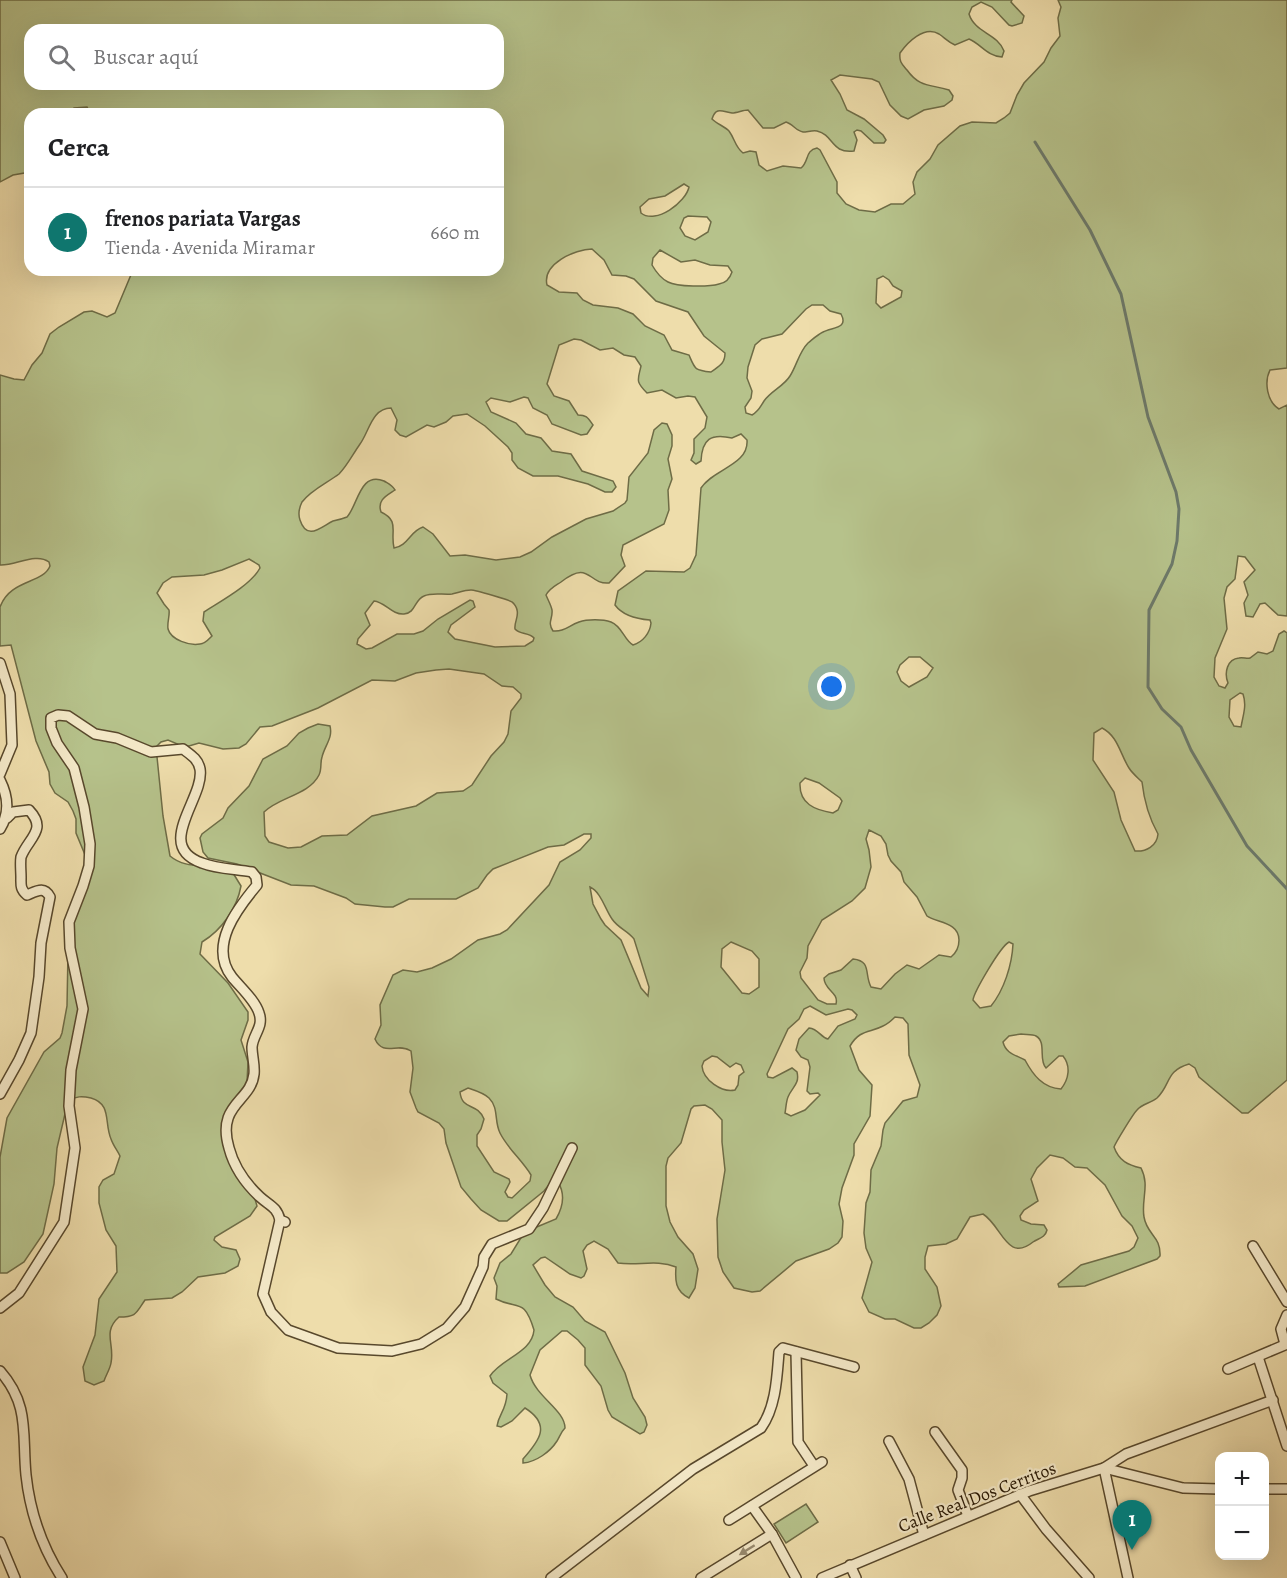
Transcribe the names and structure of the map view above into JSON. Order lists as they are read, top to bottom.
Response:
{
  "streets": {
    "street": ["Calle Real Dos Cerritos"]
  },
  "page": {
    "search": "Buscar aquí",
    "heading": "Cerca",
    "list": [
      {
        "mark": "1",
        "name": "frenos pariata Vargas",
        "note": "Tienda · Avenida Miramar",
        "value": "660 m"
      }
    ],
    "map_buttons": ["+", "−"],
    "pins": "1"
  }
}
